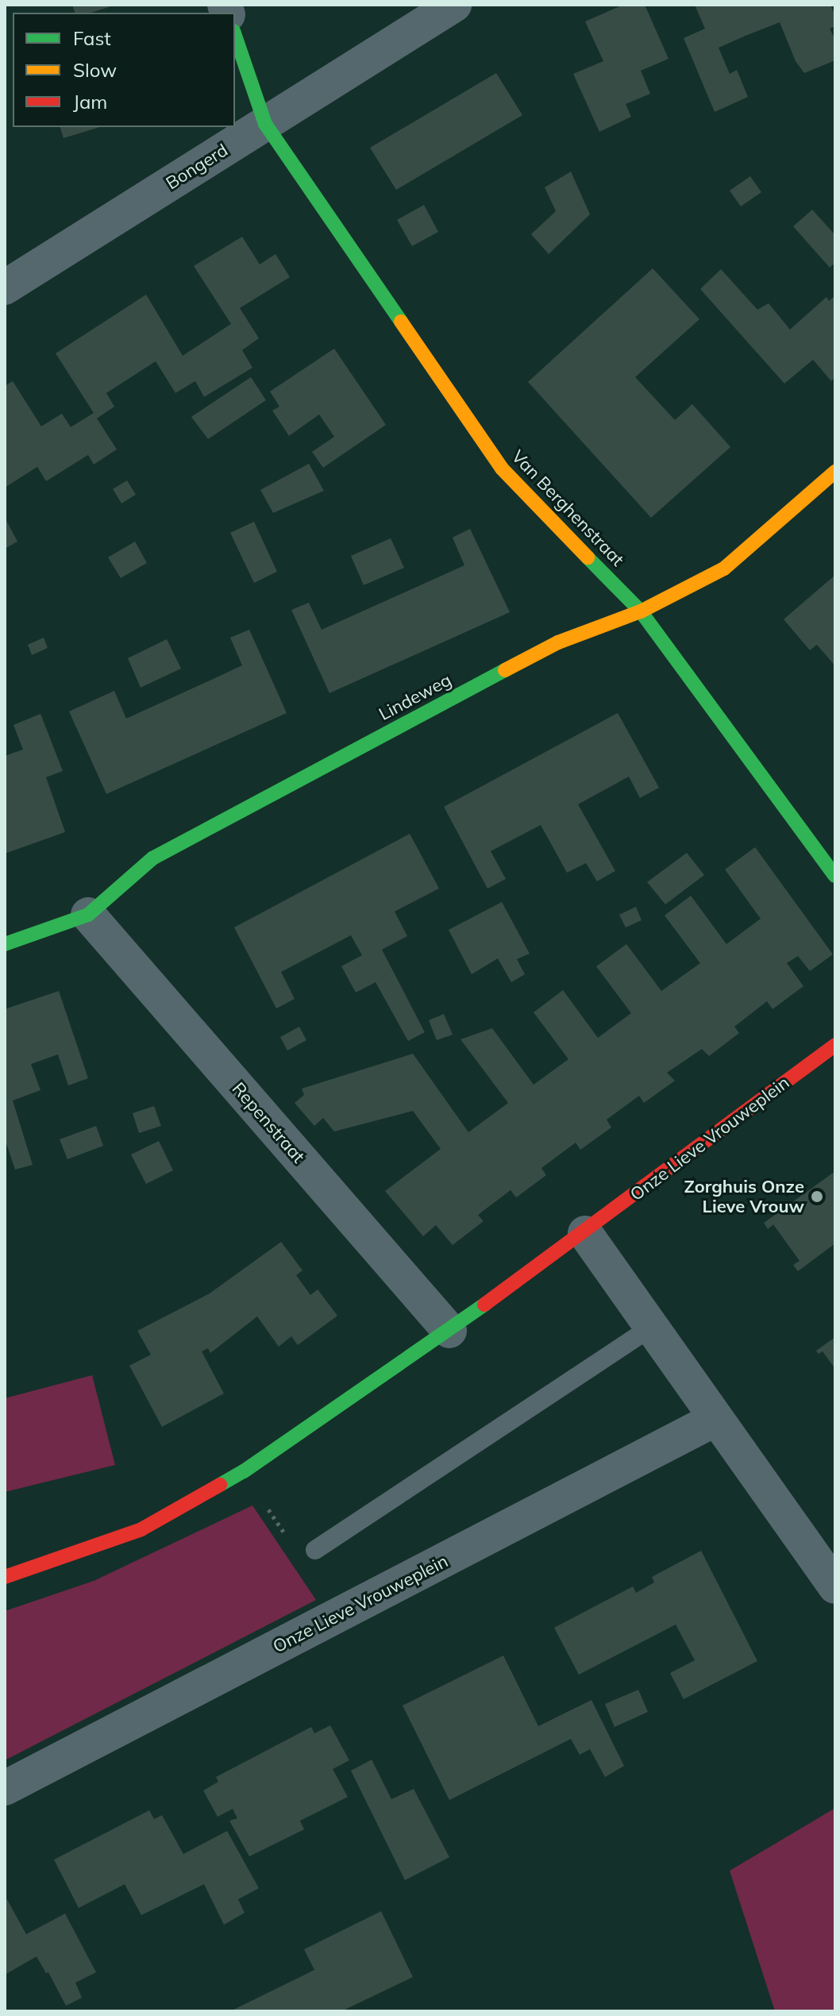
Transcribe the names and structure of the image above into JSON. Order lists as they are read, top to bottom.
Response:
{
  "streets": {
    "street": [
      "Bongerd",
      "Van Berghenstraat",
      "Lindeweg",
      "Repenstraat",
      "Onze Lieve Vrouweplein"
    ]
  },
  "crossings": [
    ["Bongerd", "Van Berghenstraat"],
    ["Van Berghenstraat", "Lindeweg"],
    ["Lindeweg", "Repenstraat"],
    ["Repenstraat", "Onze Lieve Vrouweplein"]
  ],
  "places": ["Zorghuis Onze Lieve Vrouw"],
  "legend": ["Fast", "Slow", "Jam"]
}
